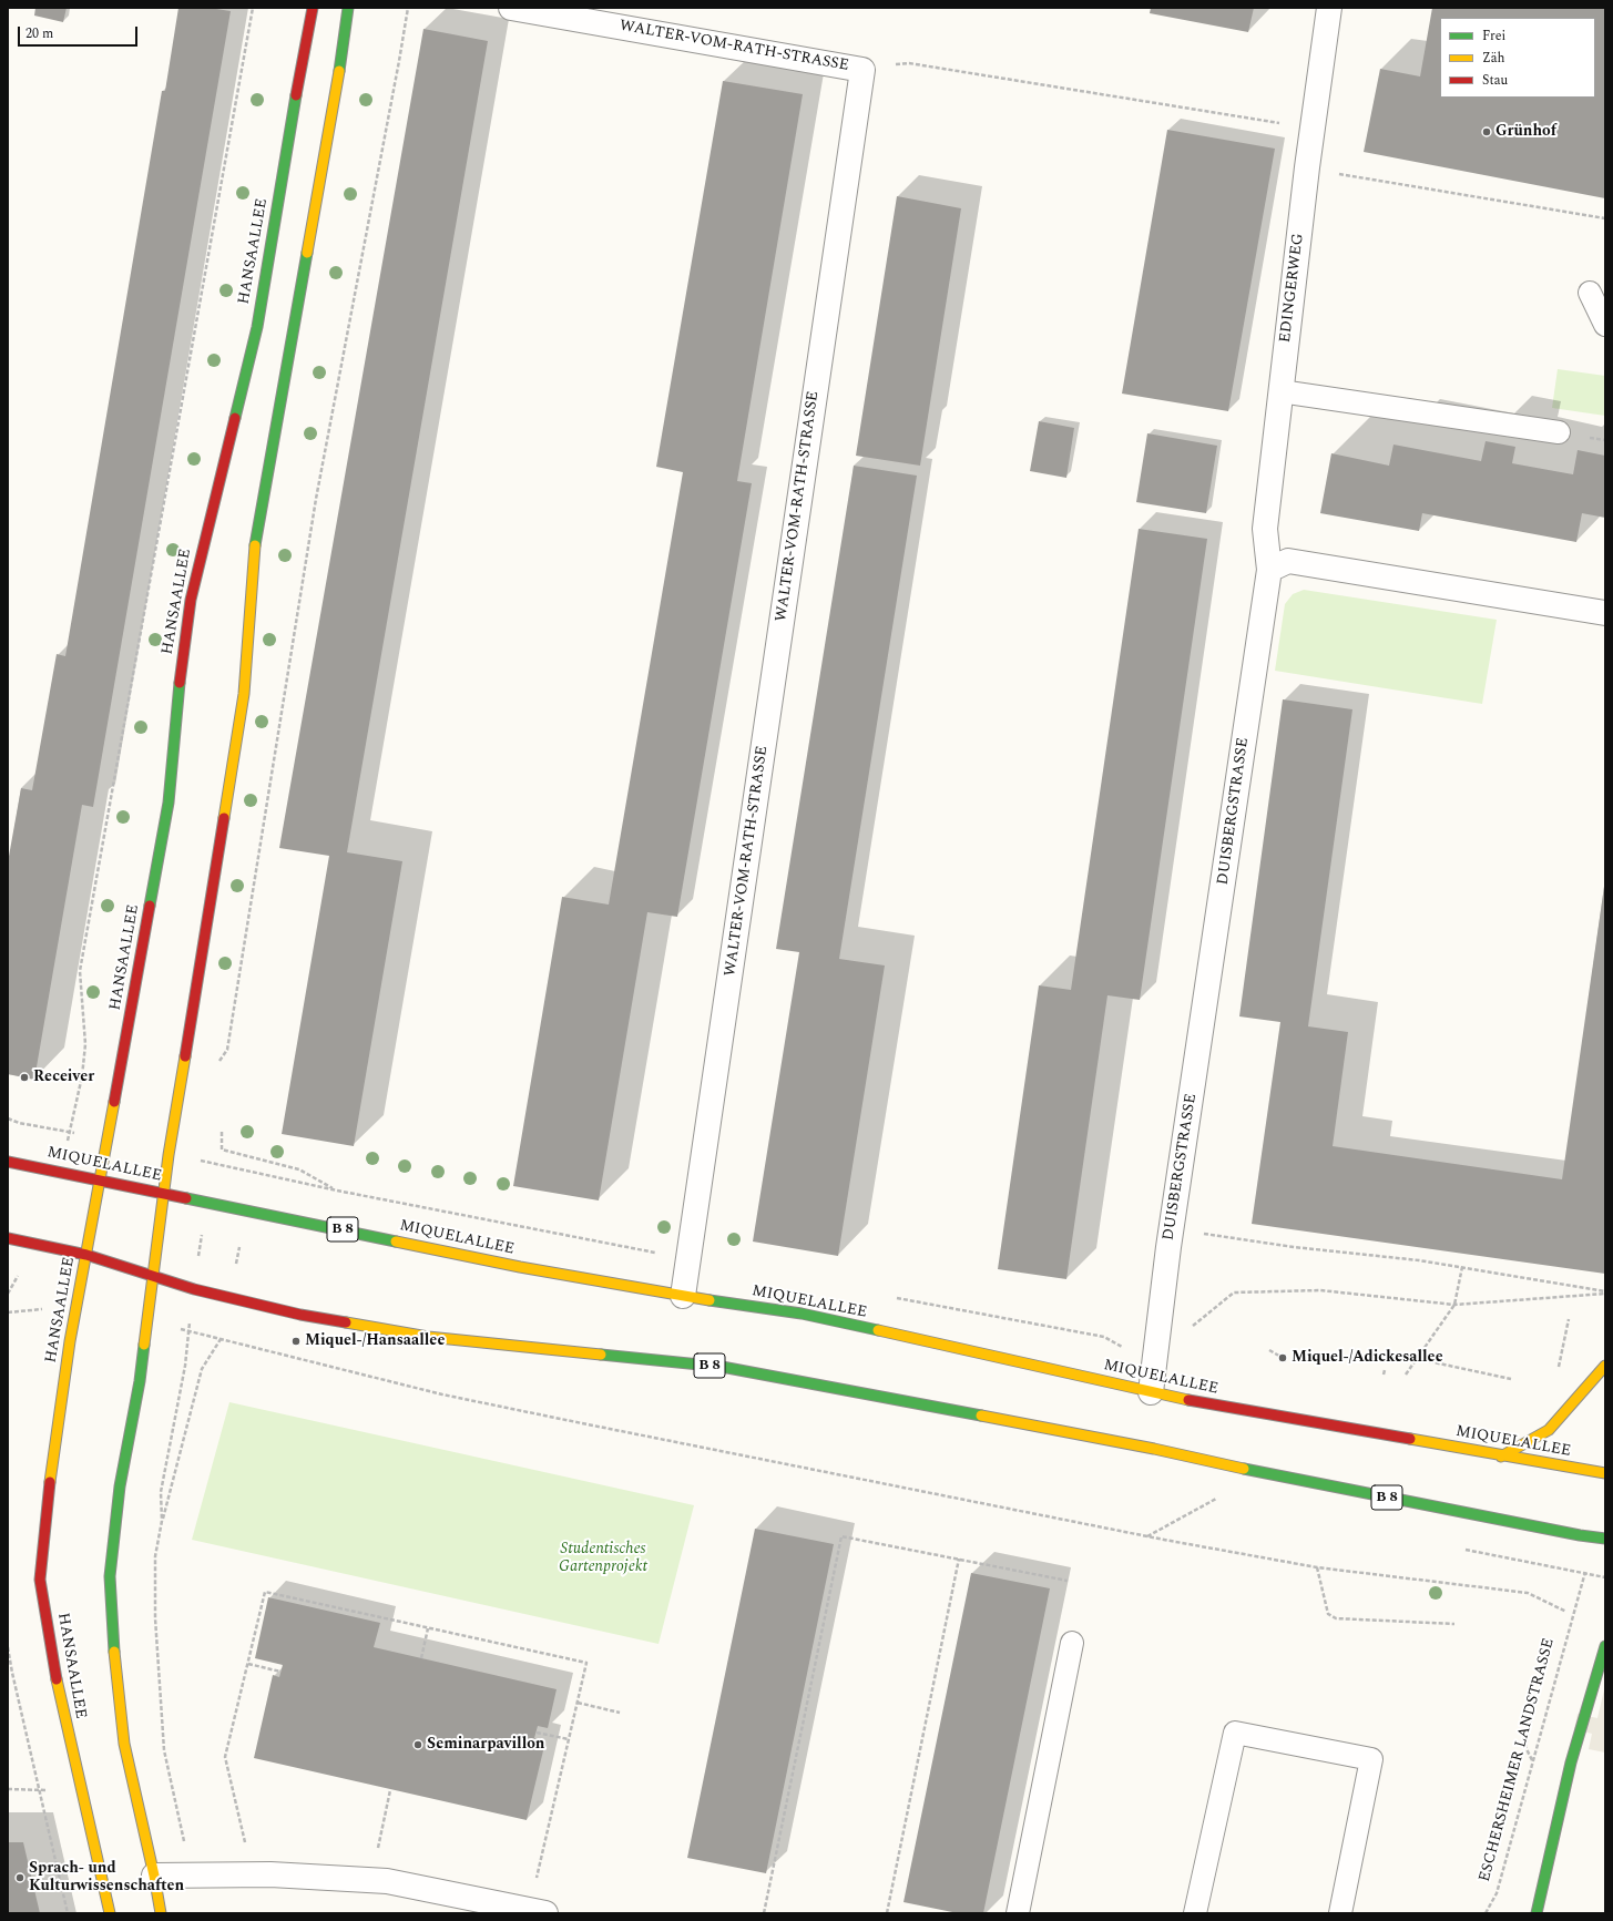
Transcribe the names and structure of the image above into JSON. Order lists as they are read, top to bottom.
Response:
{
  "streets": {
    "main road": ["HANSAALLEE", "MIQUELALLEE", "B 8"],
    "street": ["WALTER-VOM-RATH-STRASSE", "EDINGERWEG", "DUISBERGSTRASSE"],
    "path": ["ESCHERSHEIMER LANDSTRASSE"]
  },
  "crossings": [
    ["WALTER-VOM-RATH-STRASSE", "MIQUELALLEE"],
    ["HANSAALLEE", "MIQUELALLEE"],
    ["HANSAALLEE", "B 8"],
    ["EDINGERWEG", "DUISBERGSTRASSE"],
    ["DUISBERGSTRASSE", "MIQUELALLEE"]
  ],
  "parks": ["Studentisches Gartenprojekt"],
  "places": [
    "Grünhof",
    "Receiver",
    "Miquel-/Hansaallee",
    "Miquel-/Adickesallee",
    "Seminarpavillon",
    "Sprach- und Kulturwissenschaften"
  ],
  "legend": ["Frei", "Zäh", "Stau"],
  "scale_bar": "20 m"
}
